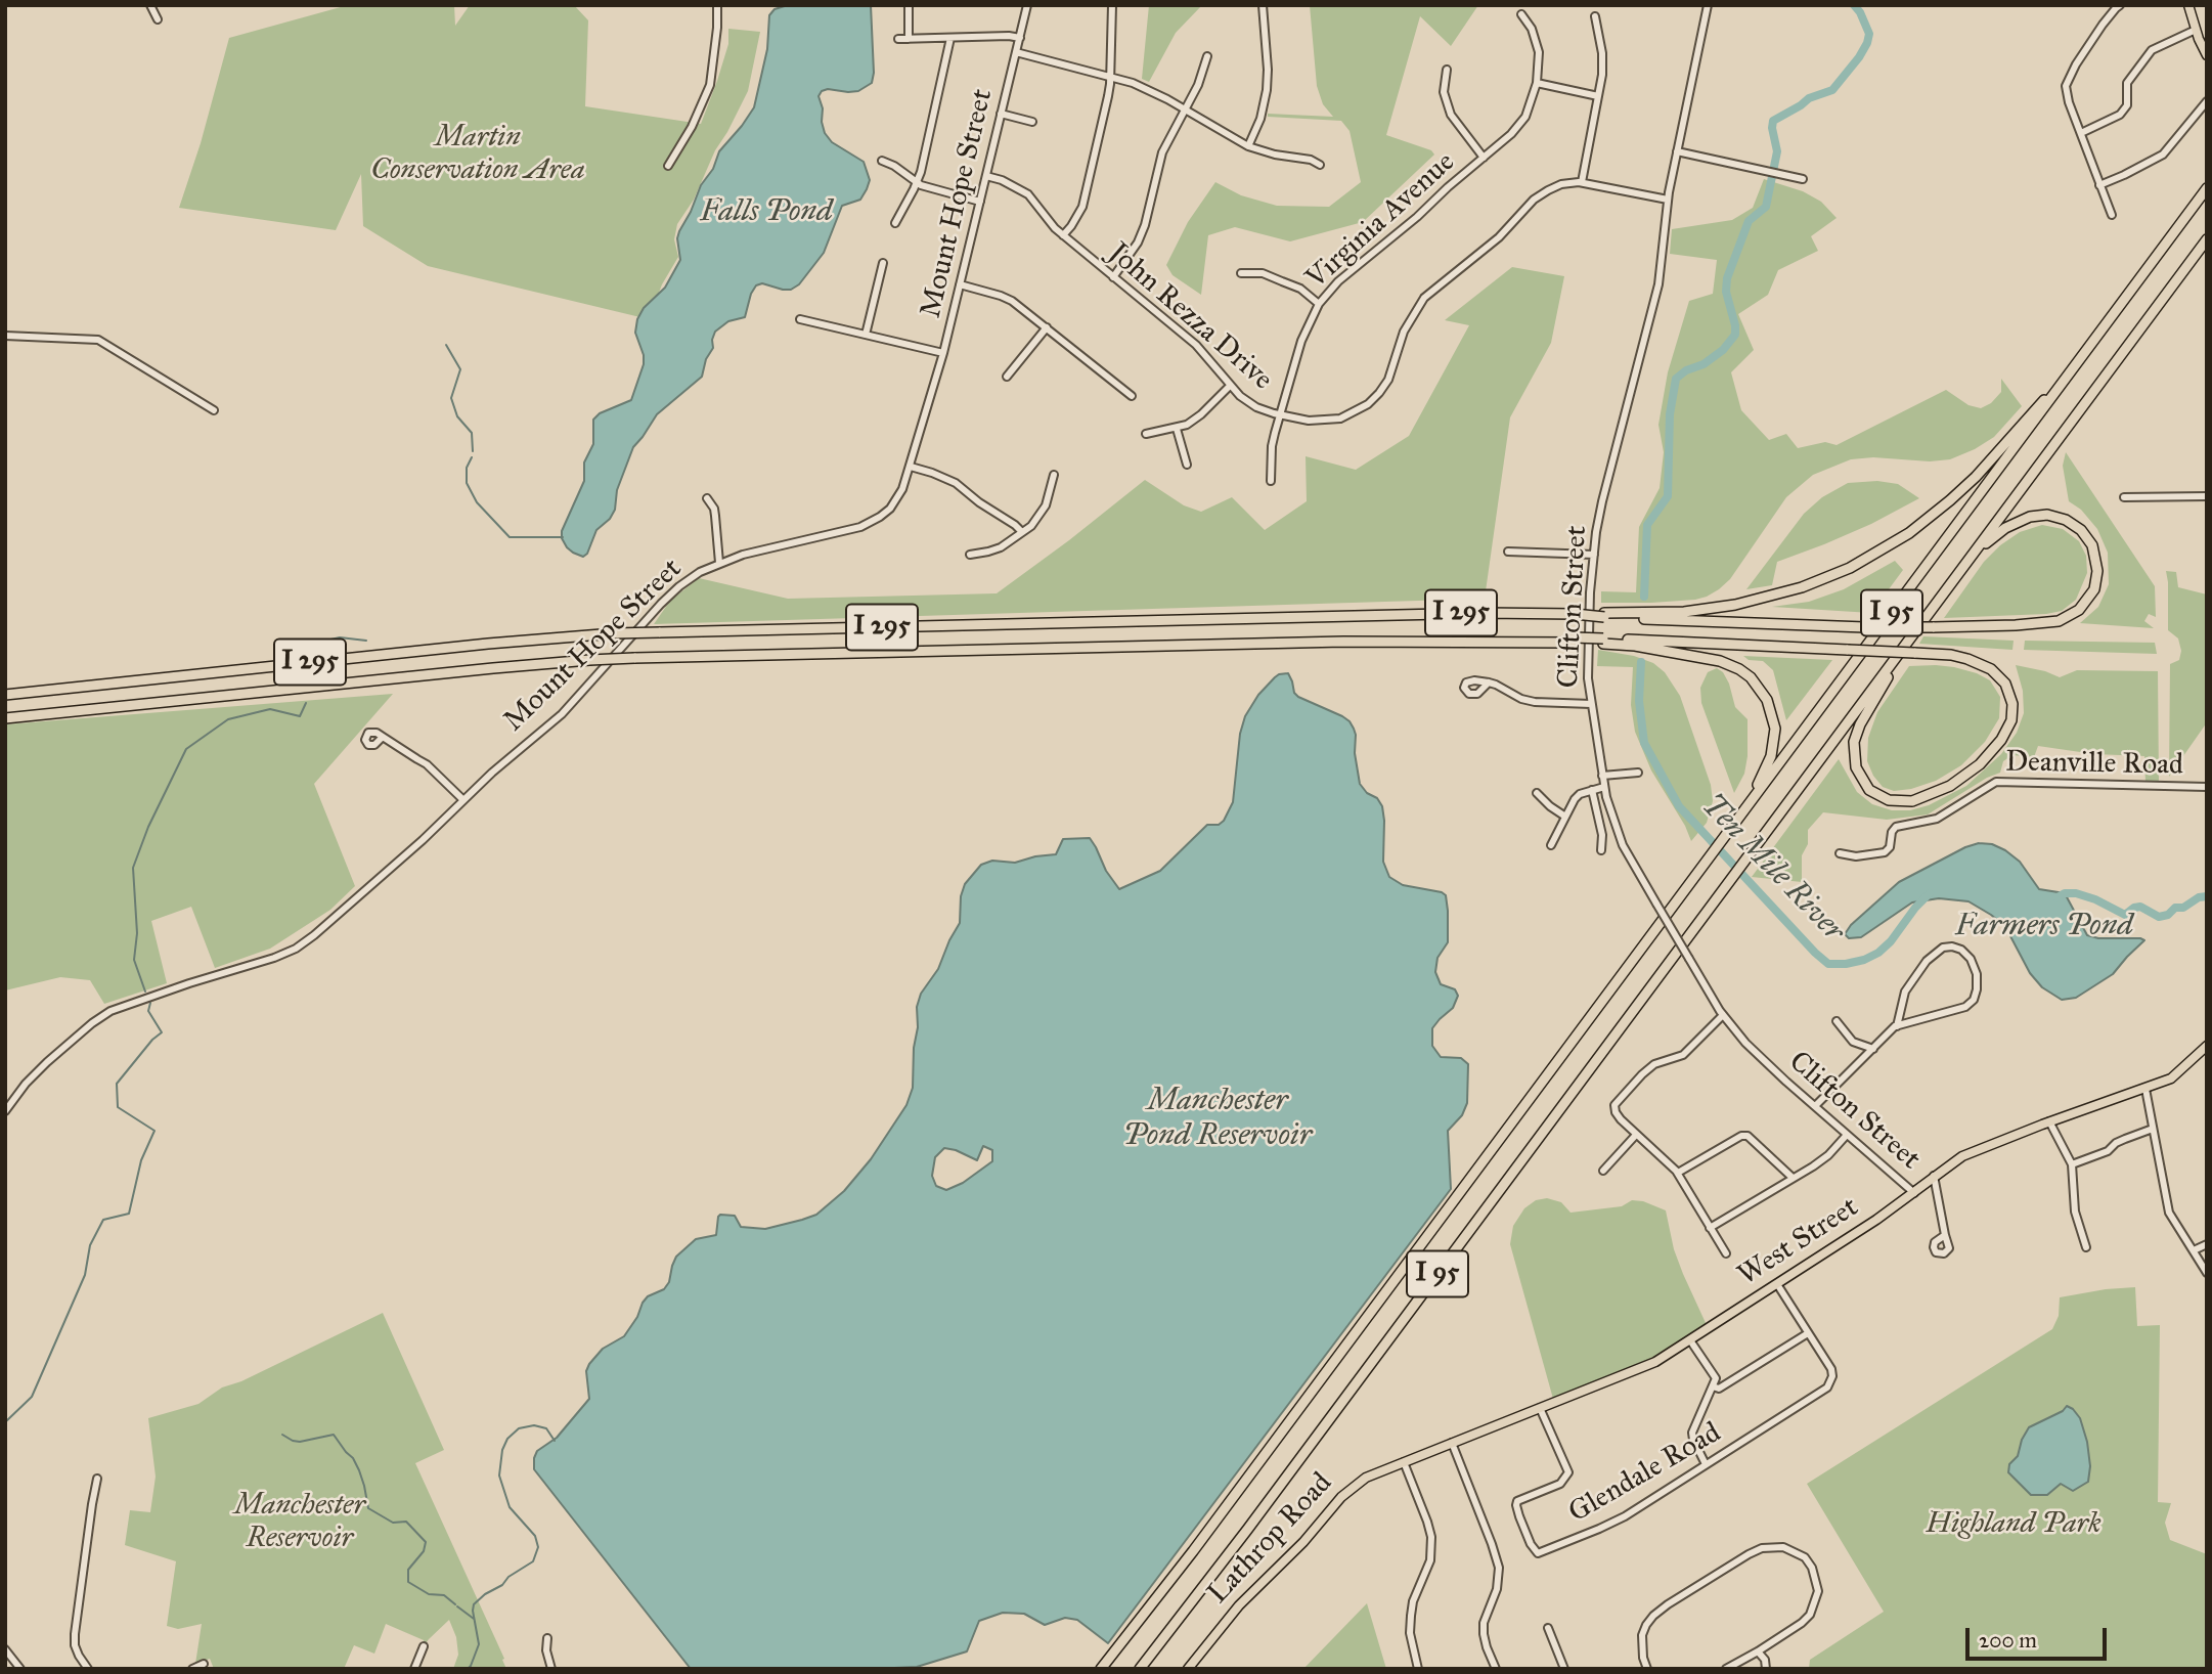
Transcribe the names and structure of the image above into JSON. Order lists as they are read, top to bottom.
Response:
{
  "streets": {
    "highway": ["I 295", "I 95"],
    "main road": ["West Street", "Lathrop Road"],
    "street": [
      "Mount Hope Street",
      "Virginia Avenue",
      "John Rezza Drive",
      "Clifton Street",
      "Deanville Road",
      "Glendale Road"
    ]
  },
  "crossings": [
    ["Mount Hope Street", "John Rezza Drive"],
    ["Virginia Avenue", "John Rezza Drive"],
    ["John Rezza Drive", "Clifton Street"],
    ["Clifton Street", "West Street"],
    ["West Street", "Glendale Road"],
    ["West Street", "Lathrop Road"]
  ],
  "water": [
    "Falls Pond",
    "Ten Mile River",
    "Farmers Pond",
    "Manchester Pond Reservoir"
  ],
  "parks": ["Martin Conservation Area", "Manchester Reservoir", "Highland Park"],
  "scale_bar": "200 m"
}
